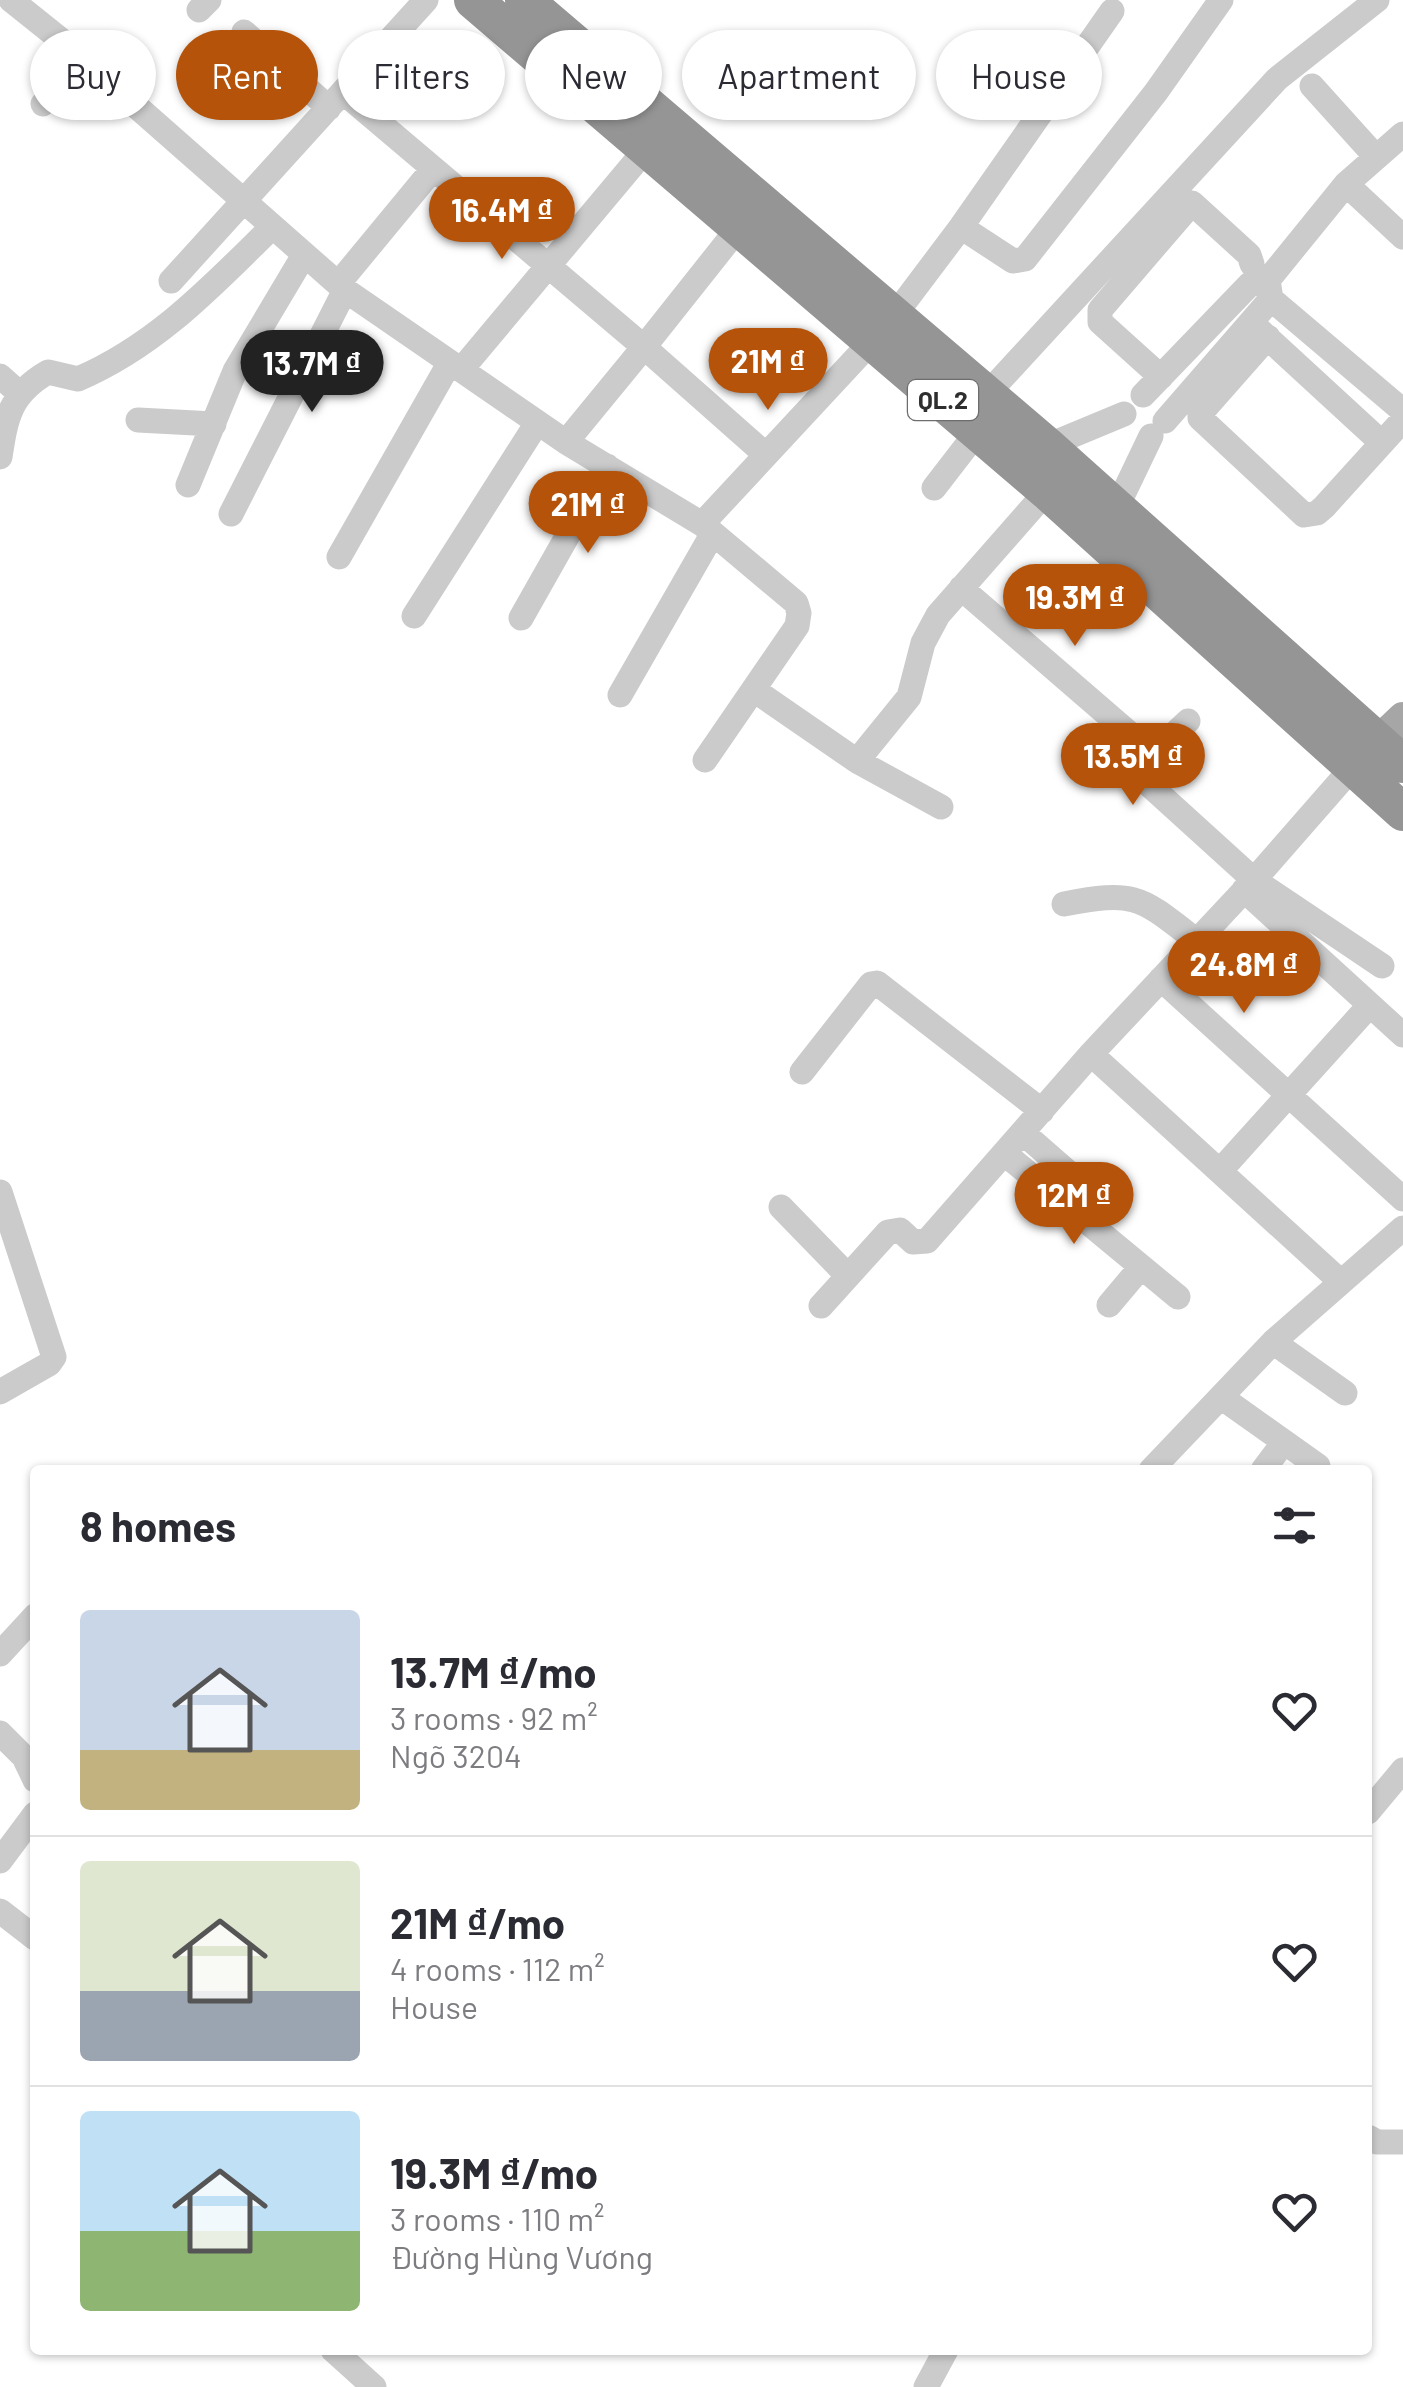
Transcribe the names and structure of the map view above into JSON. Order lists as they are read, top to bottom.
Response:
{
  "streets": {
    "highway": ["QL.2"]
  },
  "page": {
    "chip": [
      "Buy",
      "Rent",
      "Filters",
      "New",
      "Apartment",
      "House"
    ],
    "price": [
      "16.4M ₫",
      "21M ₫",
      "13.7M ₫",
      "21M ₫",
      "19.3M ₫",
      "13.5M ₫",
      "24.8M ₫",
      "12M ₫"
    ],
    "heading": "8 homes",
    "list": [
      {
        "name": "13.7M ₫/mo",
        "note": "3 rooms · 92 m² · Ngõ 3204"
      },
      {
        "name": "21M ₫/mo",
        "note": "4 rooms · 112 m² · House"
      },
      {
        "name": "19.3M ₫/mo",
        "note": "3 rooms · 110 m² · Đường Hùng Vương"
      }
    ]
  }
}
